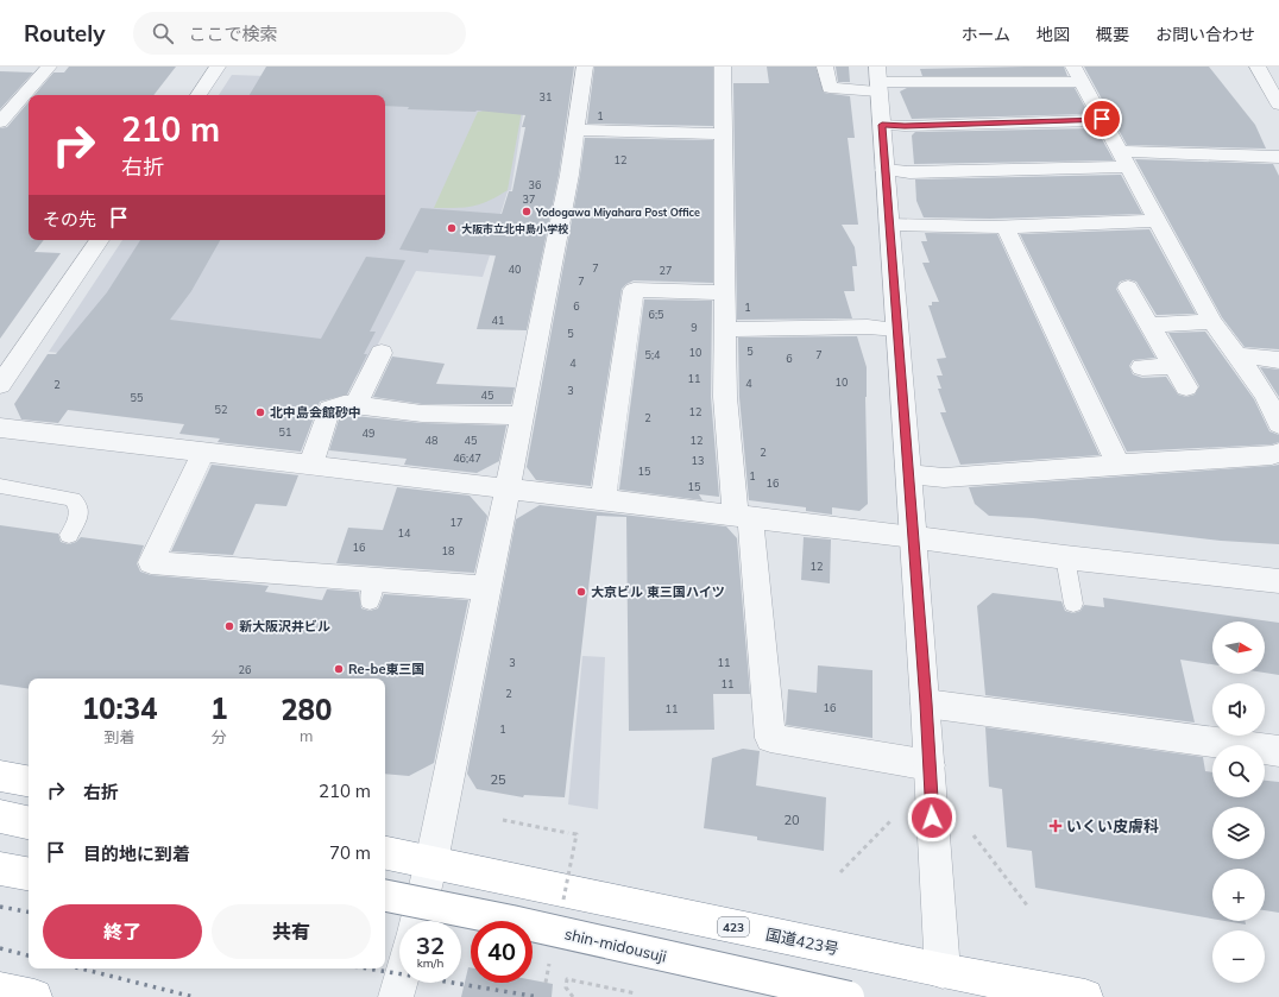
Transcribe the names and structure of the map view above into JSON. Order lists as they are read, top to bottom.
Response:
{
  "streets": {
    "highway": ["423", "国道423号", "shin-midousuji"]
  },
  "places": {
    "other": [
      "Yodogawa Miyahara Post Office",
      "大阪市立北中島小学校",
      "北中島会館砂中",
      "大京ビル 東三国ハイツ",
      "新大阪沢井ビル",
      "Re-be東三国"
    ],
    "health": ["いくい皮膚科"]
  },
  "house_numbers": [
    "31",
    "1",
    "12",
    "36",
    "37",
    "7",
    "40",
    "27",
    "7",
    "6",
    "1",
    "6;5",
    "41",
    "9",
    "5",
    "5",
    "10",
    "5;4",
    "7",
    "6",
    "4",
    "11",
    "10",
    "4",
    "2",
    "3",
    "45",
    "55",
    "52",
    "12",
    "2",
    "51",
    "49",
    "48",
    "45",
    "12",
    "2",
    "46;47",
    "13",
    "15",
    "1",
    "16",
    "15",
    "17",
    "14",
    "16",
    "18",
    "12",
    "3",
    "11",
    "26",
    "11",
    "2",
    "16",
    "11",
    "1",
    "25",
    "20"
  ],
  "north": "right",
  "page": {
    "header": "Routely",
    "search": "ここで検索",
    "nav": [
      "ホーム",
      "地図",
      "概要",
      "お問い合わせ"
    ],
    "turn": ["210 m", "右折"],
    "then": "その先",
    "map_buttons": ["+", "−"],
    "eta": [
      "10:34",
      "到着",
      "1",
      "分",
      "280",
      "m"
    ],
    "list": [
      {
        "name": "右折",
        "value": "210 m"
      },
      {
        "name": "目的地に到着",
        "value": "70 m"
      }
    ],
    "buttons": ["終了", "共有"],
    "speed": "32 km/h",
    "limit": "40"
  }
}
